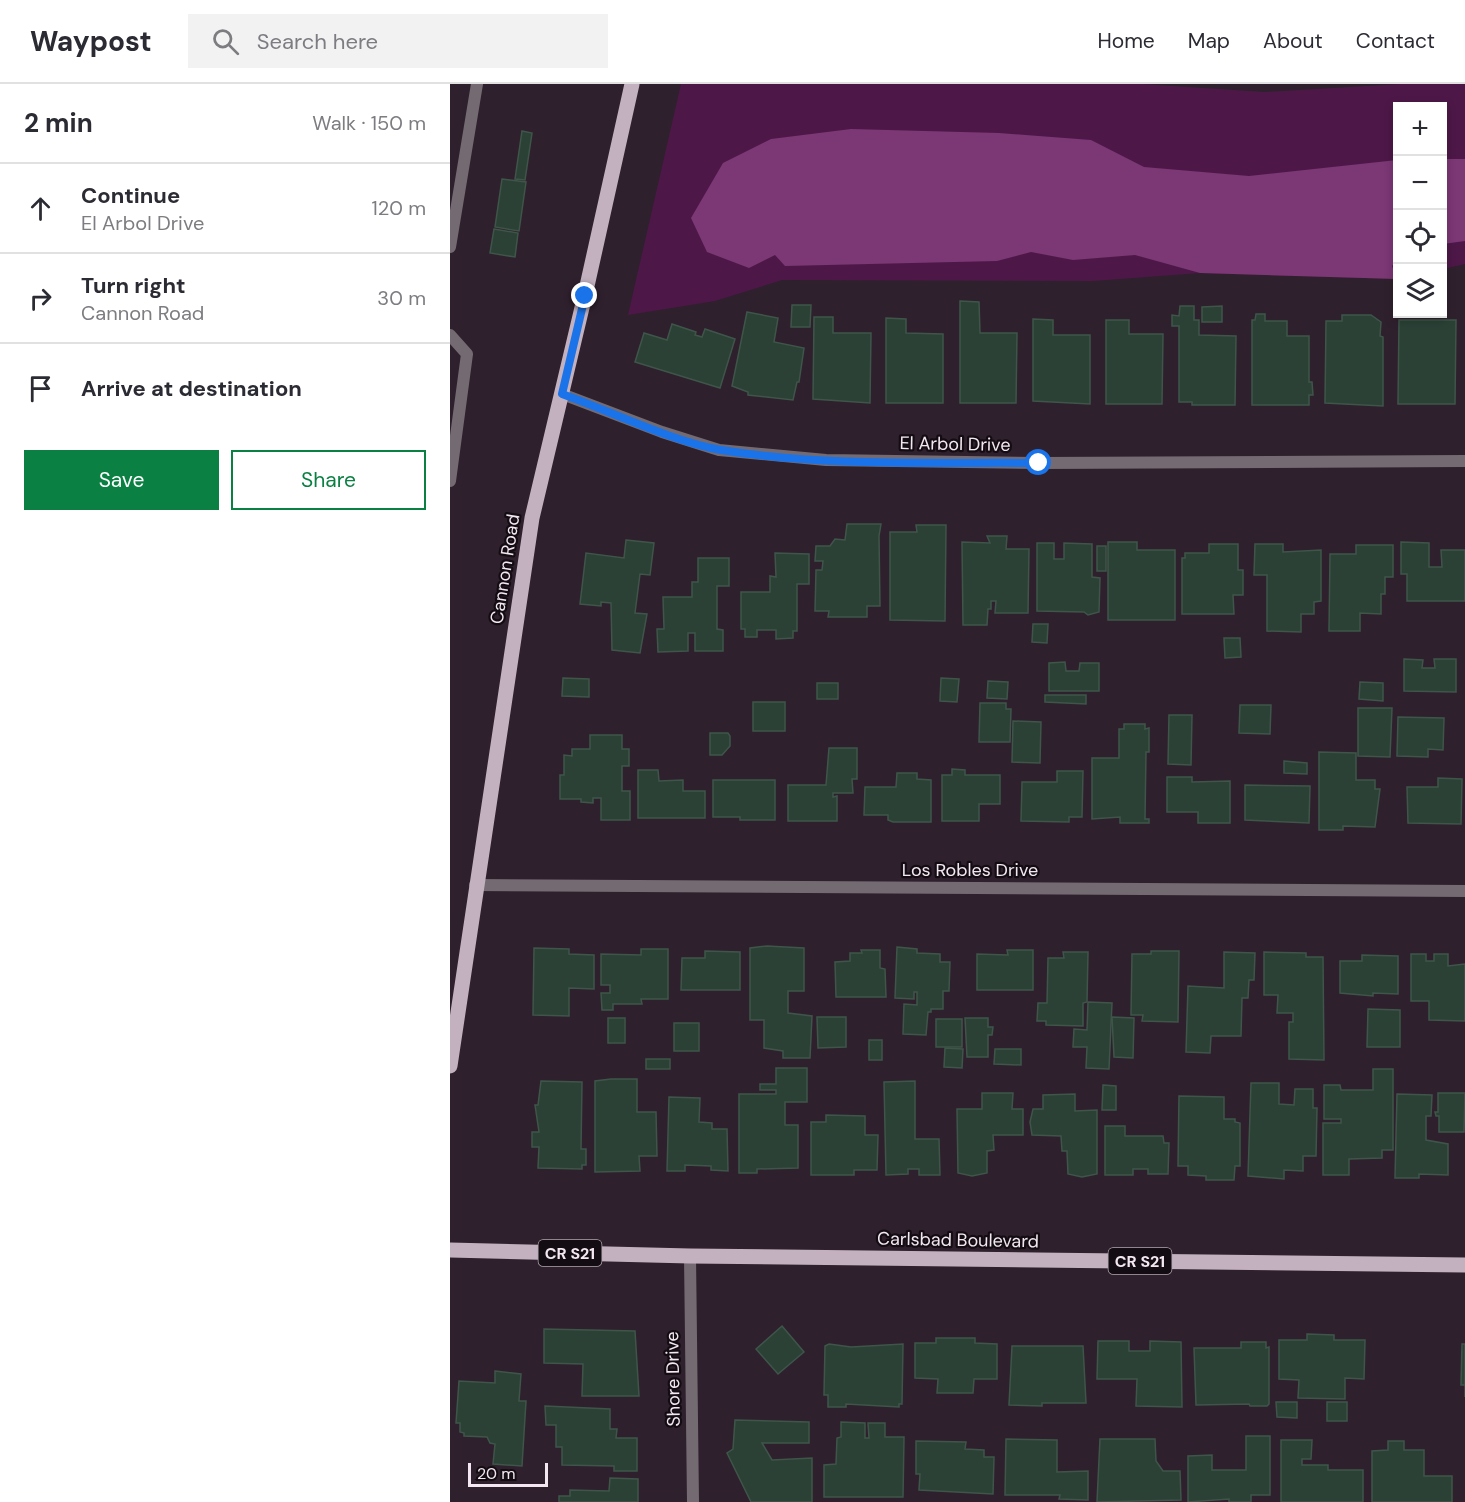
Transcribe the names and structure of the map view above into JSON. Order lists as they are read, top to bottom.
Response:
{
  "streets": {
    "main road": ["Cannon Road", "Carlsbad Boulevard", "CR S21"],
    "street": ["El Arbol Drive", "Los Robles Drive", "Shore Drive"]
  },
  "crossings": [
    ["El Arbol Drive", "Cannon Road"],
    ["Cannon Road", "Los Robles Drive"],
    ["Carlsbad Boulevard", "Shore Drive"]
  ],
  "scale_bar": "20 m",
  "page": {
    "header": "Waypost",
    "search": "Search here",
    "nav": [
      "Home",
      "Map",
      "About",
      "Contact"
    ],
    "heading": ["2 min", "Walk · 150 m"],
    "map_buttons": ["+", "−"],
    "list": [
      ["Continue", "El Arbol Drive", "120 m"],
      ["Turn right", "Cannon Road", "30 m"],
      "Arrive at destination"
    ],
    "buttons": ["Save", "Share"],
    "scale": "20 m"
  }
}
